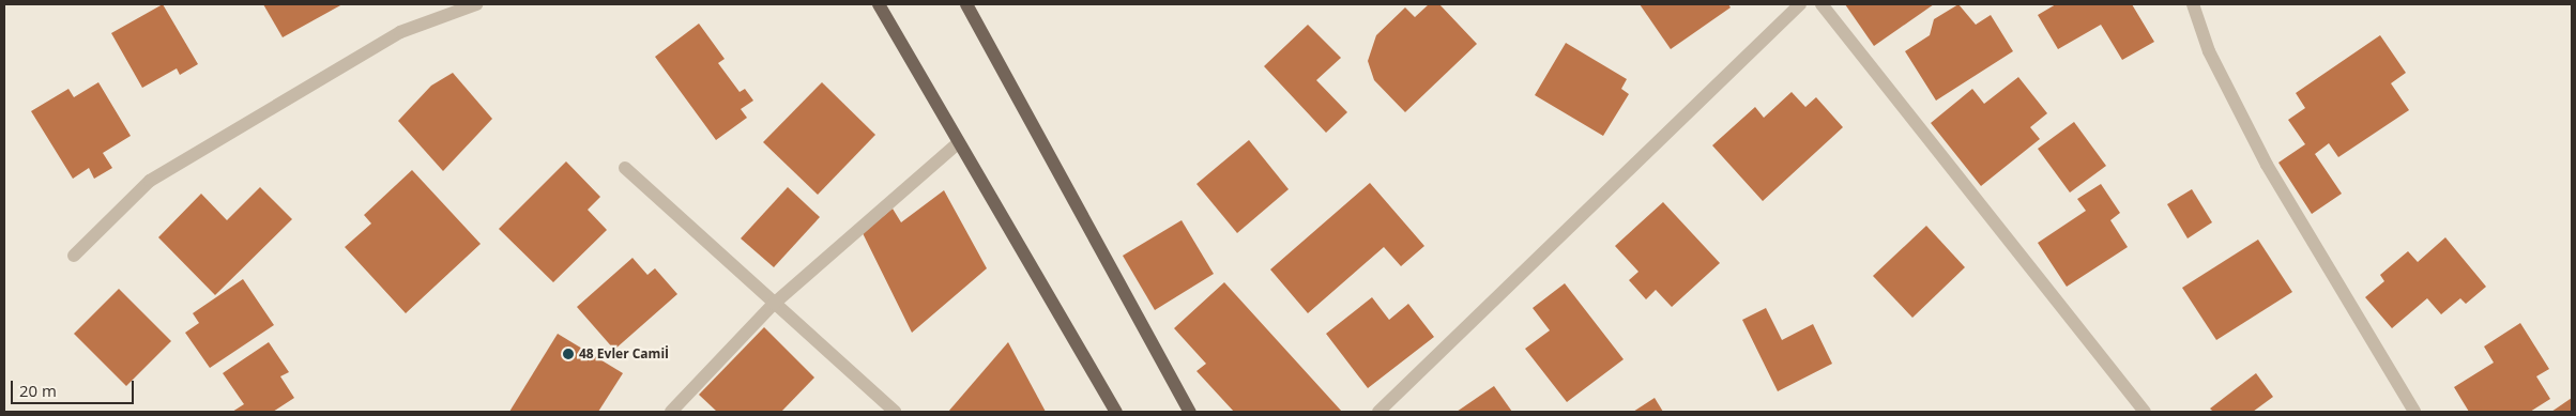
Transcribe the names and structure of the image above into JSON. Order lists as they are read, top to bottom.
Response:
{
  "places": ["48 Evler Camiİ"],
  "scale_bar": "20 m"
}
